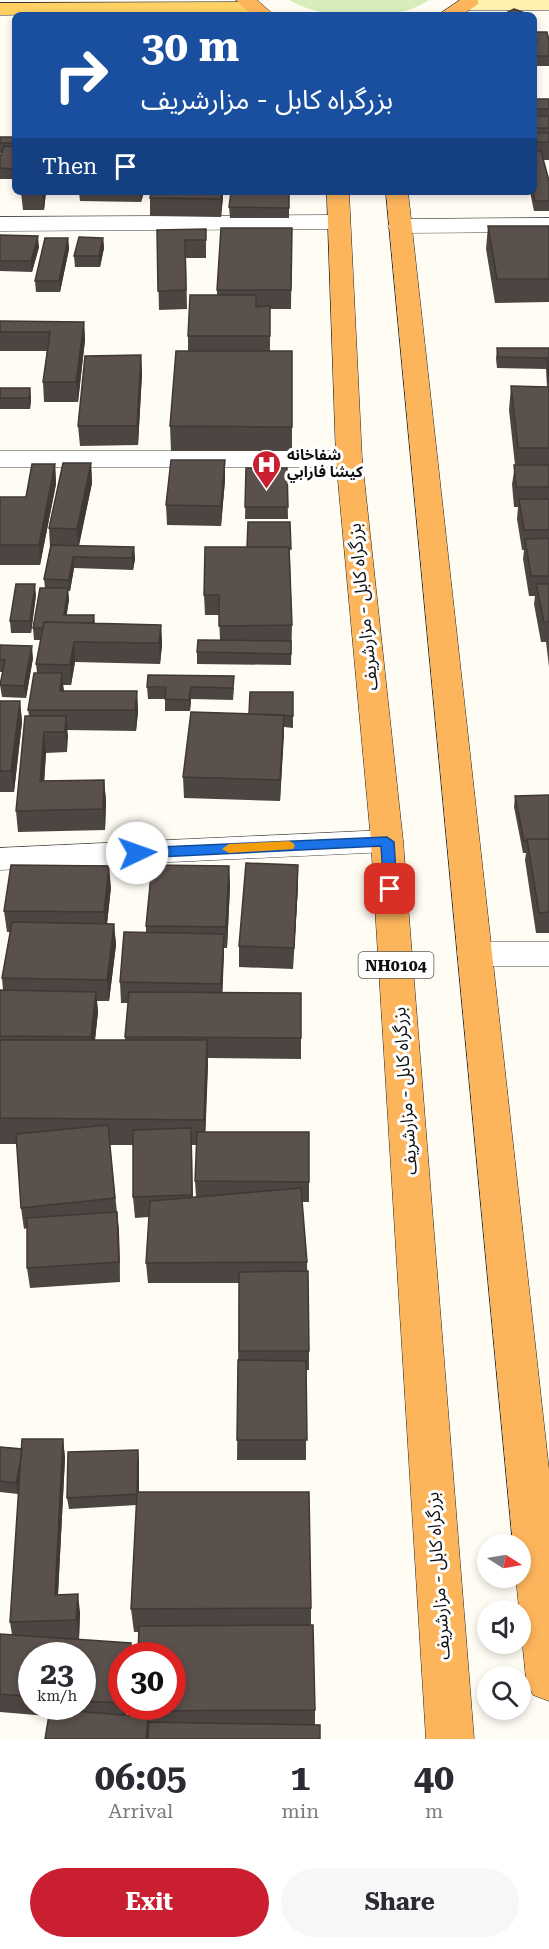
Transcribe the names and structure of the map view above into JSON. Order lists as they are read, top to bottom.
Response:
{
  "streets": {
    "highway": ["بزرگراه کابل - مزارشریف", "NH0104"]
  },
  "places": {
    "hospital": ["شفاخانه كيشا فارابي"]
  },
  "north": "right",
  "page": {
    "turn": ["30 m", "بزرگراه کابل - مزارشریف"],
    "then": "Then",
    "speed": "23 km/h",
    "limit": "30",
    "eta": [
      "06:05",
      "Arrival",
      "1",
      "min",
      "40",
      "m"
    ],
    "buttons": ["Exit", "Share"]
  }
}
